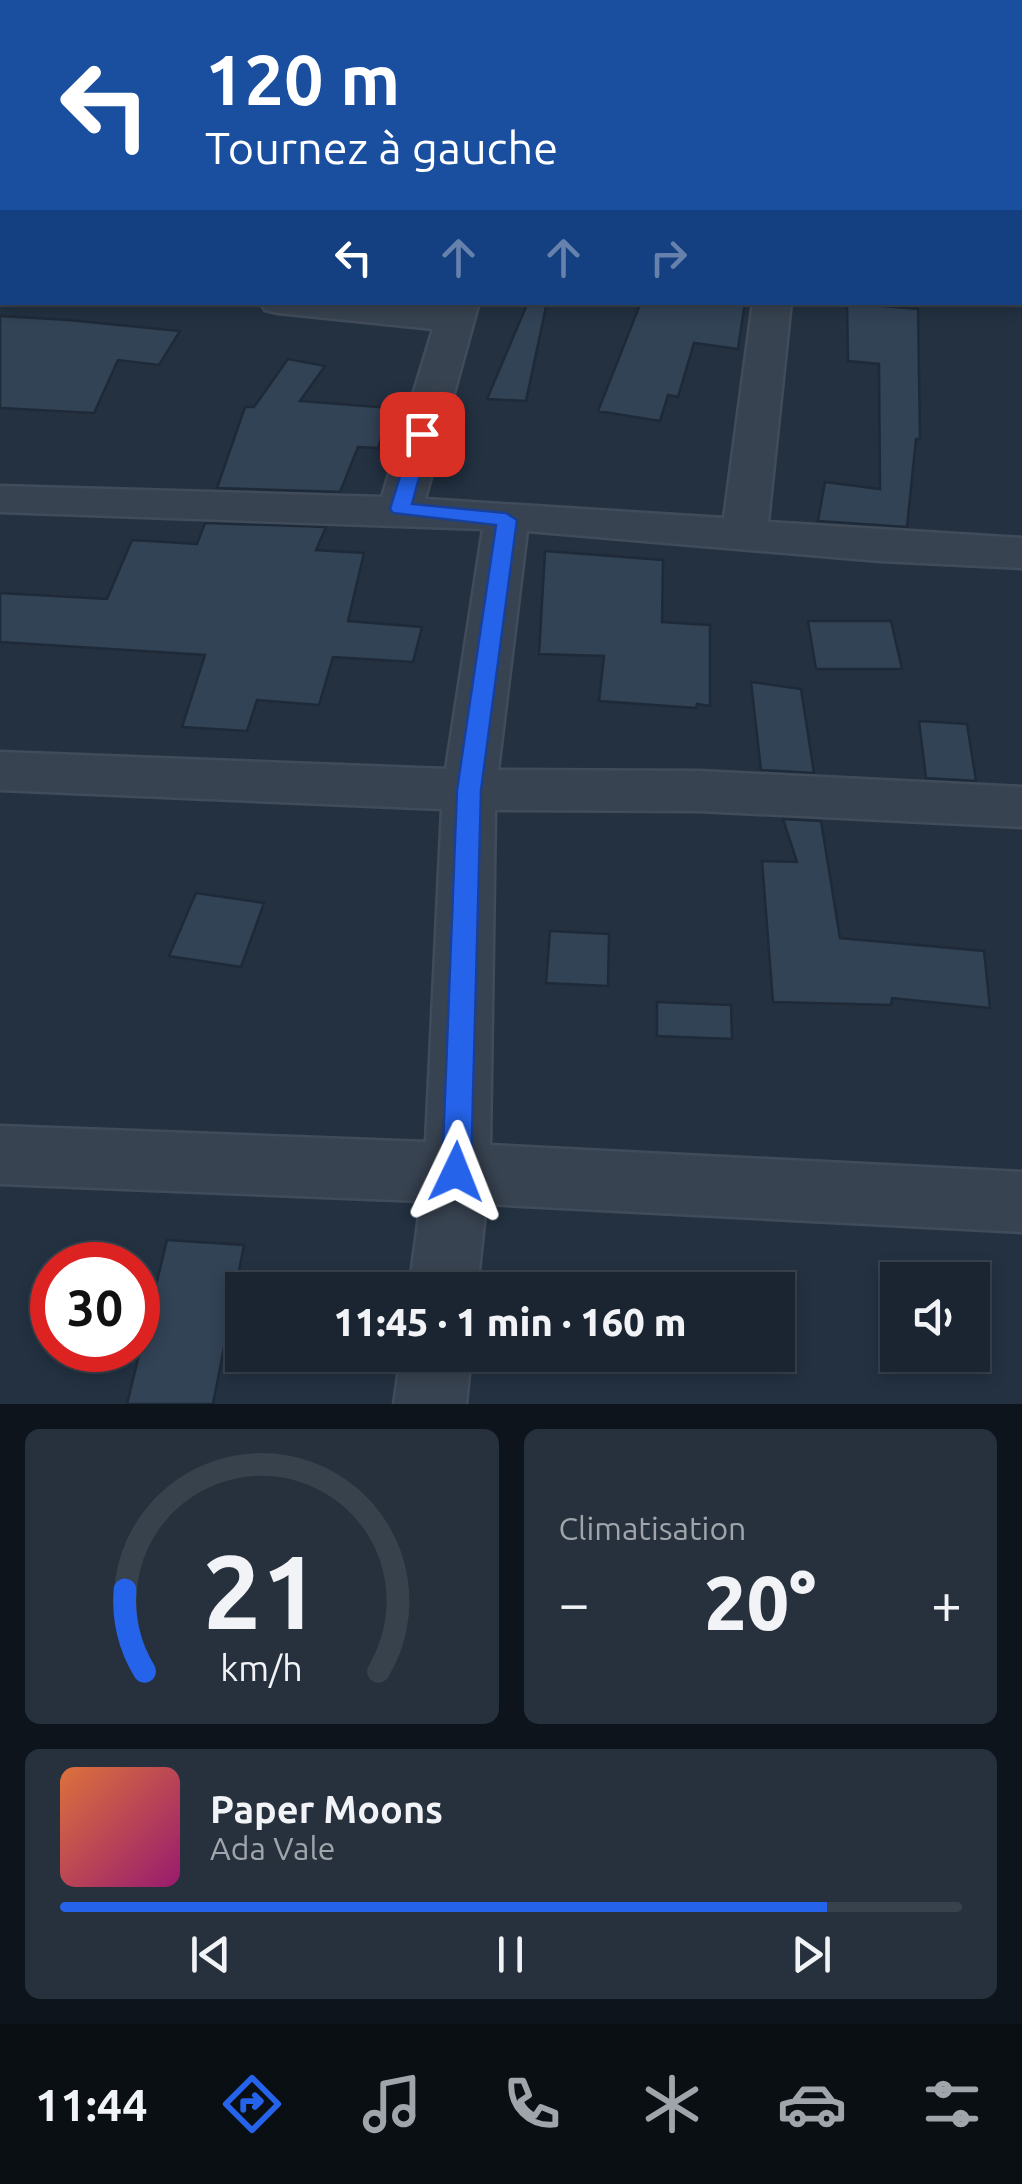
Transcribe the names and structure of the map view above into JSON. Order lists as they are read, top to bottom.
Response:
{
  "page": {
    "turn": ["120 m", "Tournez à gauche"],
    "limit": "30",
    "trip": "11:45 · 1 min · 160 m",
    "tile": "Climatisation",
    "heat": ["−", "20°", "+"],
    "song": ["Paper Moons", "Ada Vale"],
    "tabs": "11:44",
    "gauge": ["21", "km/h"]
  }
}
